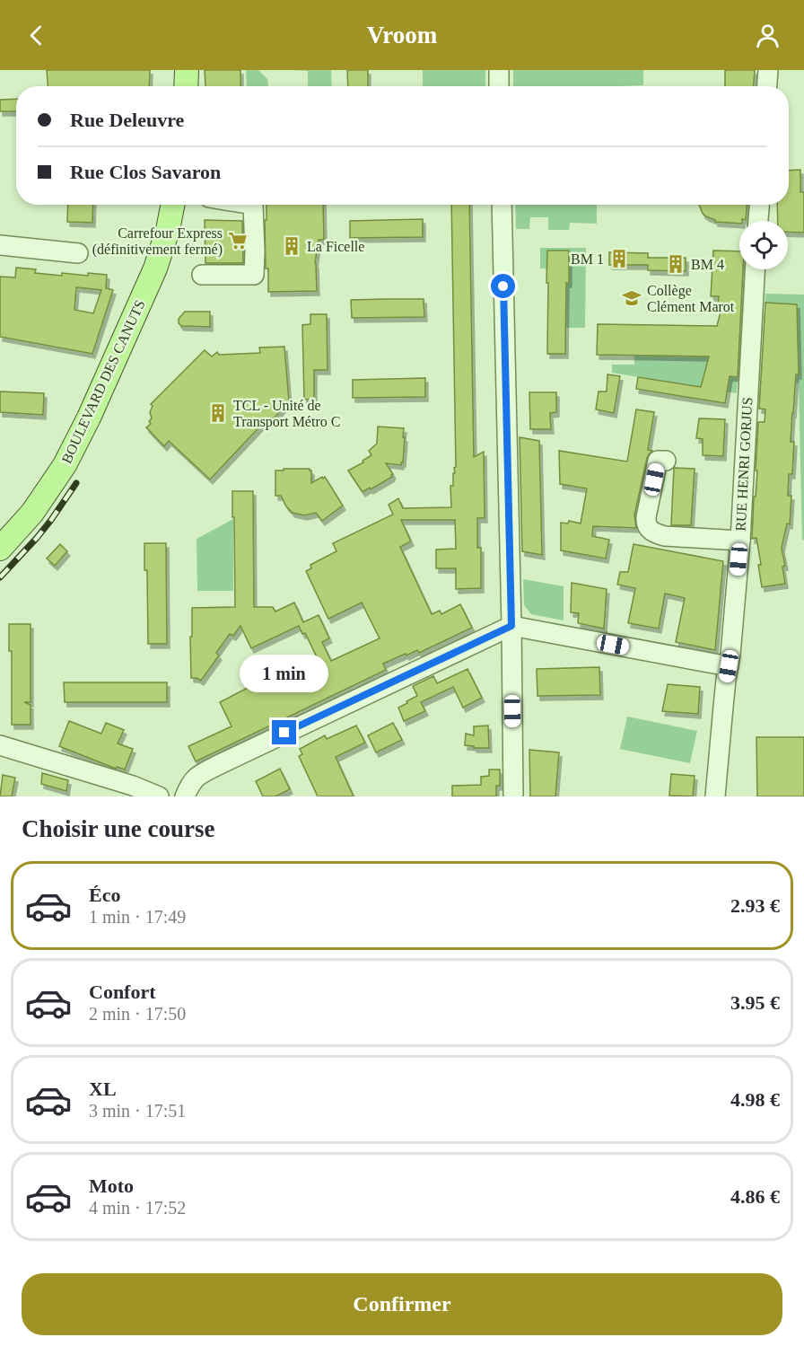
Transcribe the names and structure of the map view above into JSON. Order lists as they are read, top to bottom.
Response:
{
  "streets": {
    "main road": ["BOULEVARD DES CANUTS"],
    "street": ["RUE HENRI GORJUS"]
  },
  "places": {
    "supermarket": ["Carrefour Express (définitivement fermé)"],
    "building": [
      "La Ficelle",
      "BM 1",
      "BM 4",
      "TCL - Unité de Transport Métro C"
    ],
    "school or university": ["Collège Clément Marot"]
  },
  "page": {
    "header": "Vroom",
    "banner": ["Rue Deleuvre", "Rue Clos Savaron"],
    "bubble": "1 min",
    "heading": "Choisir une course",
    "list": [
      {
        "name": "Éco",
        "note": "1 min · 17:49",
        "value": "2.93 €"
      },
      {
        "name": "Confort",
        "note": "2 min · 17:50",
        "value": "3.95 €"
      },
      {
        "name": "XL",
        "note": "3 min · 17:51",
        "value": "4.98 €"
      },
      {
        "name": "Moto",
        "note": "4 min · 17:52",
        "value": "4.86 €"
      }
    ],
    "buttons": "Confirmer"
  }
}
